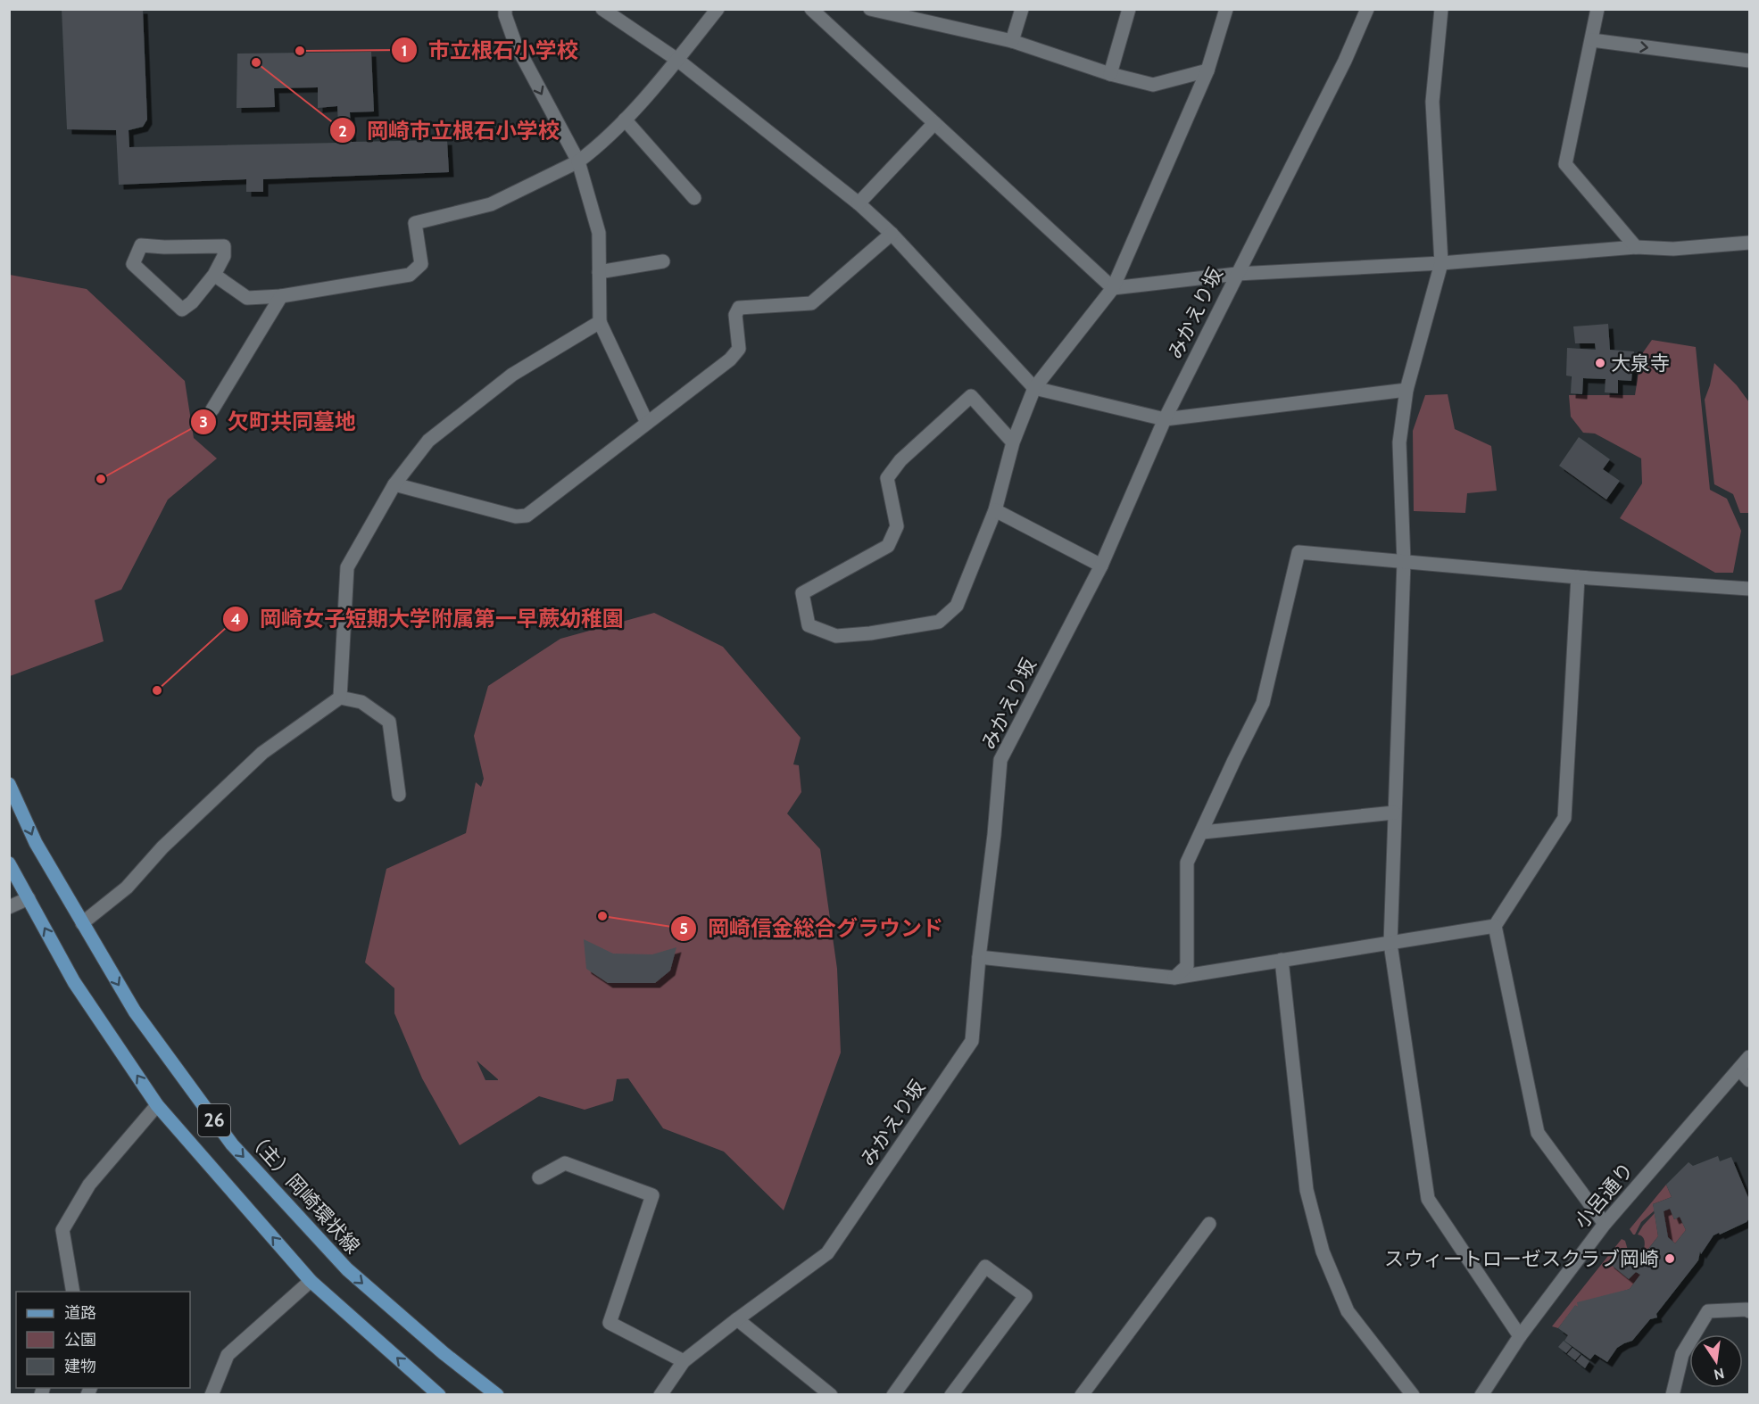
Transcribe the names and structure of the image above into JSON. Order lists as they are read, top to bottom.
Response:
{
  "streets": {
    "main road": ["26", "（主）岡崎環状線"],
    "street": ["みかえり坂", "小呂通り"]
  },
  "places": [
    "市立根石小学校",
    "岡崎市立根石小学校",
    "大泉寺",
    "欠町共同墓地",
    "岡崎女子短期大学附属第一早蕨幼稚園",
    "岡崎信金総合グラウンド",
    "スウィートローゼスクラブ岡崎"
  ],
  "legend": ["道路", "公園", "建物"],
  "north": "bottom"
}
